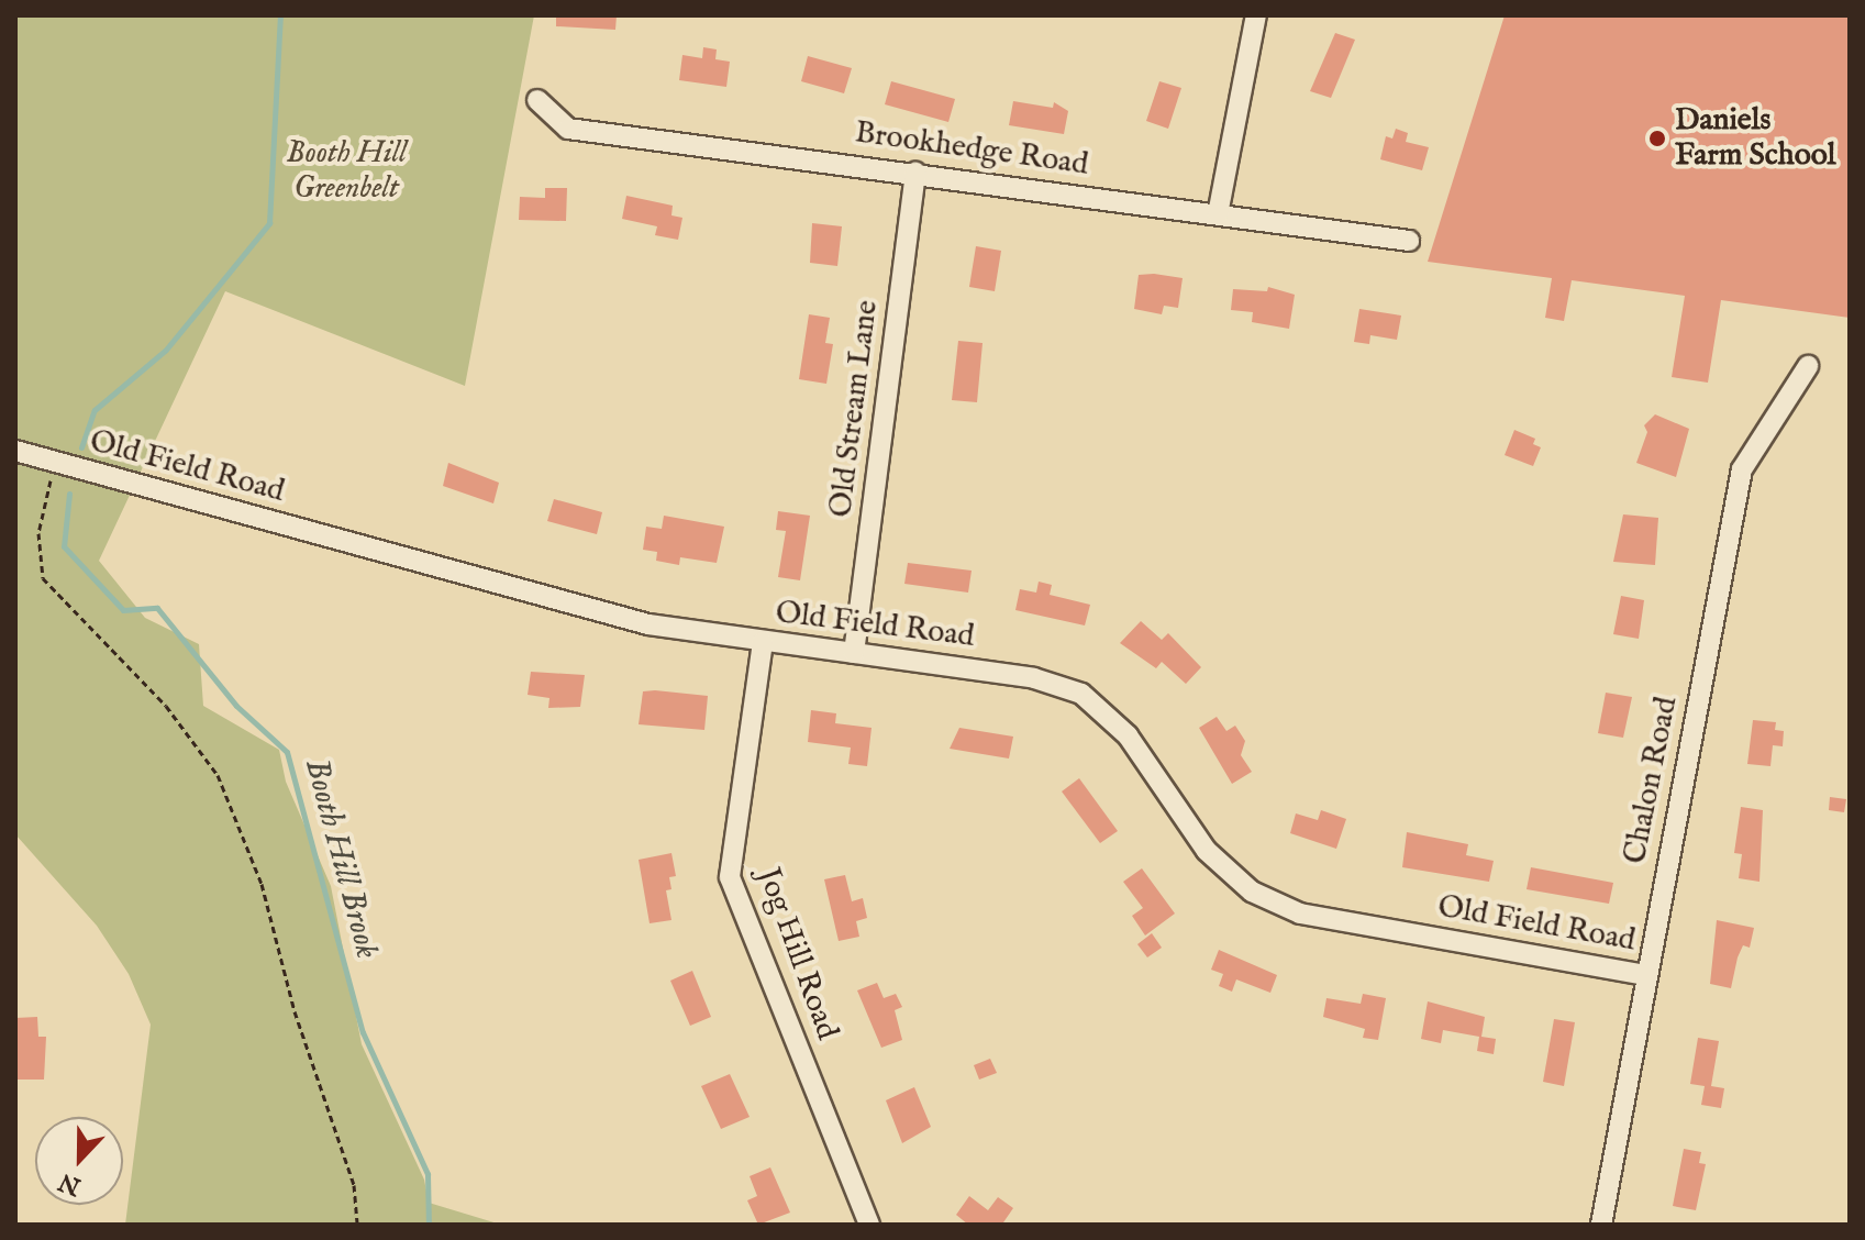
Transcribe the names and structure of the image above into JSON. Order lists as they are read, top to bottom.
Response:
{
  "streets": {
    "street": [
      "Brookhedge Road",
      "Old Stream Lane",
      "Old Field Road",
      "Chalon Road",
      "Jog Hill Road"
    ]
  },
  "crossings": [
    ["Brookhedge Road", "Old Stream Lane"],
    ["Old Stream Lane", "Old Field Road"],
    ["Old Field Road", "Chalon Road"],
    ["Old Field Road", "Jog Hill Road"]
  ],
  "water": ["Booth Hill Brook"],
  "parks": ["Booth Hill Greenbelt"],
  "places": ["Daniels Farm School"],
  "north": "bottom"
}
